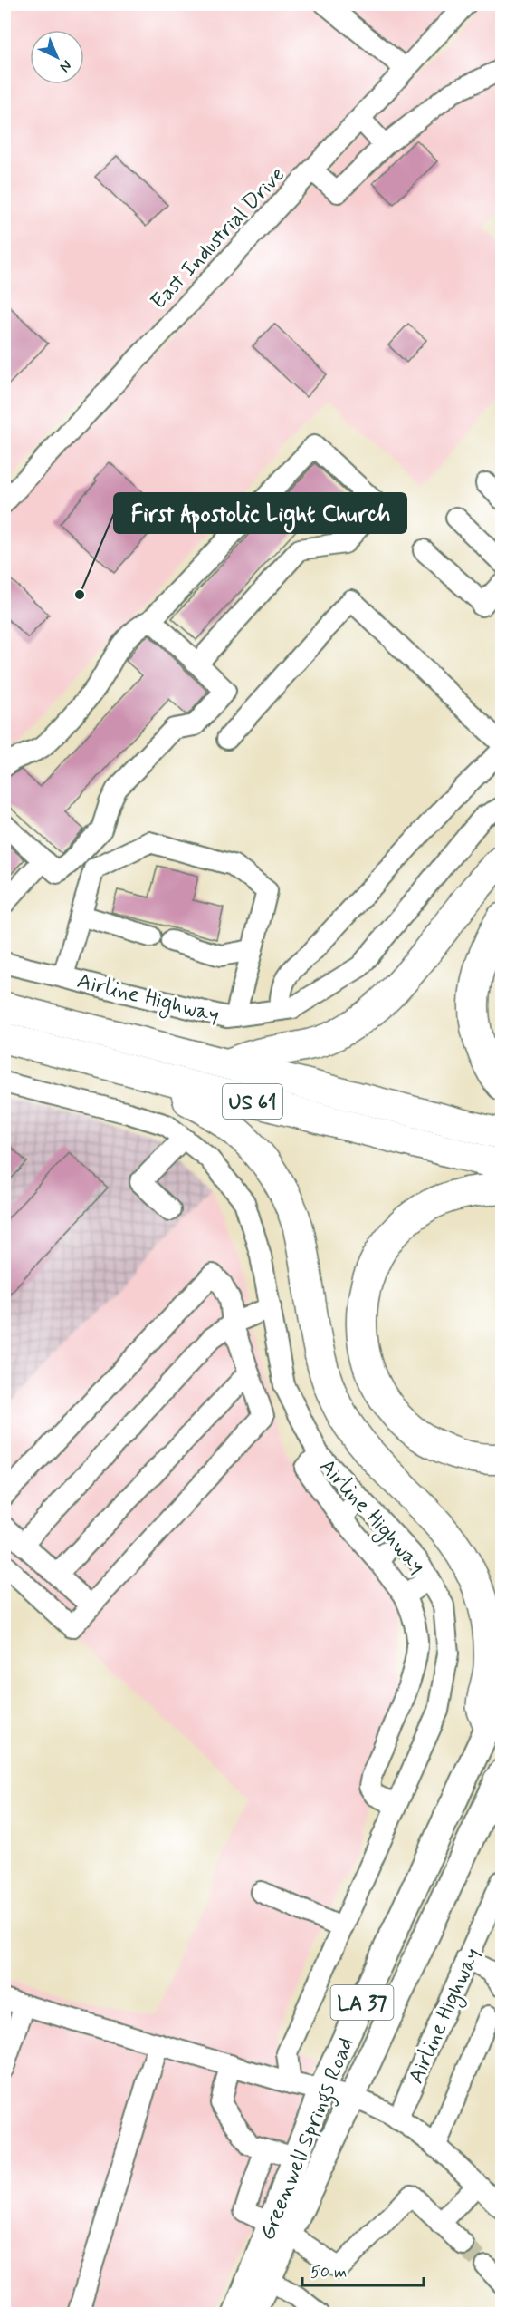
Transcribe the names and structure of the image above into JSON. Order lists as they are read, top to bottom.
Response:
{
  "streets": {
    "highway": ["Airline Highway", "US 61"],
    "main road": ["LA 37", "Greenwell Springs Road"],
    "street": ["East Industrial Drive"]
  },
  "places": ["First Apostolic Light Church"],
  "scale_bar": "50 m",
  "north": "bottom right"
}
